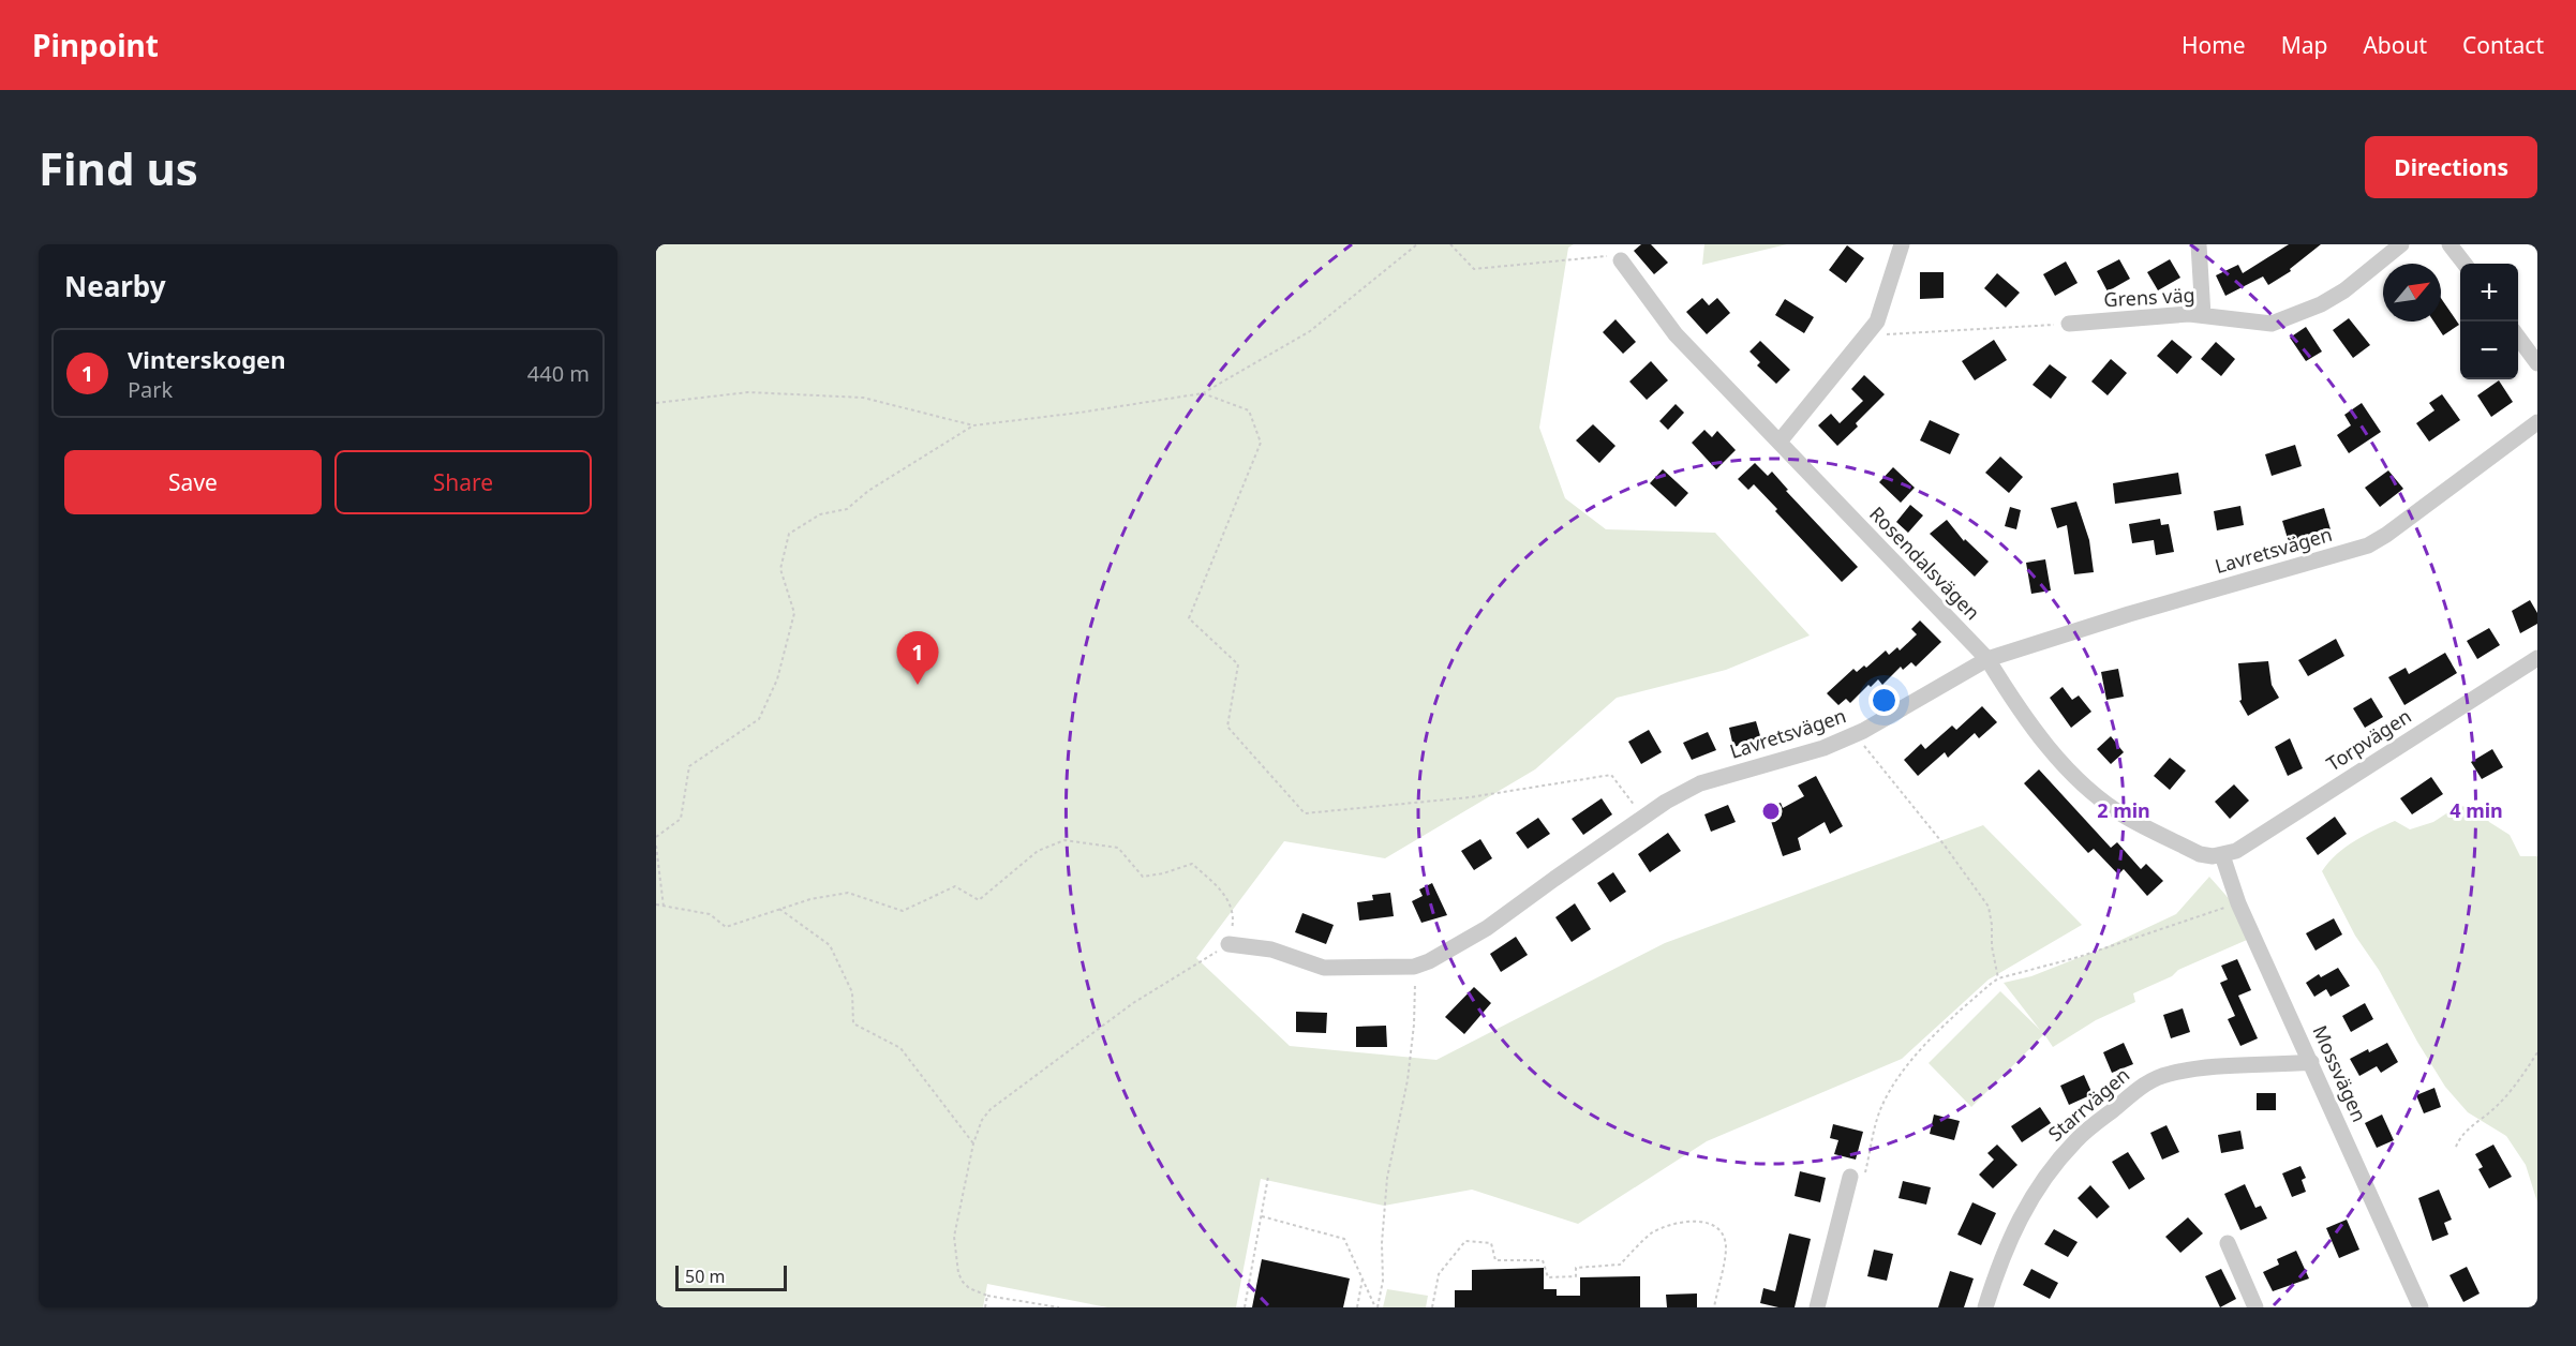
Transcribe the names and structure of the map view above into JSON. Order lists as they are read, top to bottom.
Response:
{
  "streets": {
    "street": [
      "Grens väg",
      "Lavretsvägen",
      "Rosendalsvägen",
      "Torpvägen",
      "Mossvägen",
      "Starrvägen"
    ]
  },
  "crossings": [
    ["Lavretsvägen", "Rosendalsvägen"],
    ["Rosendalsvägen", "Torpvägen"],
    ["Rosendalsvägen", "Mossvägen"],
    ["Torpvägen", "Mossvägen"],
    ["Mossvägen", "Starrvägen"]
  ],
  "scale_bar": "50 m",
  "north": "top right",
  "page": {
    "header": "Pinpoint",
    "nav": [
      "Home",
      "Map",
      "About",
      "Contact"
    ],
    "buttons": [
      "Directions",
      ["Save", "Share"]
    ],
    "title": "Find us",
    "heading": "Nearby",
    "map_buttons": ["+", "−"],
    "list": [
      {
        "mark": "1",
        "name": "Vinterskogen",
        "note": "Park",
        "value": "440 m"
      }
    ],
    "pins": "1",
    "scale": "50 m"
  },
  "rings": ["2 min", "4 min"]
}
